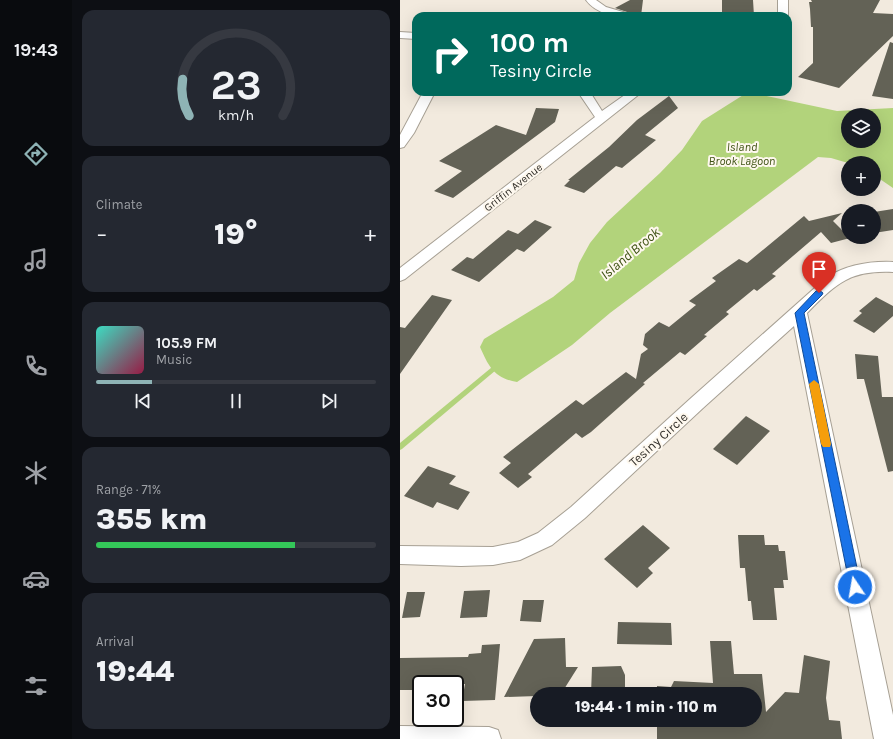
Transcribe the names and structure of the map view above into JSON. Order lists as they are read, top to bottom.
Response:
{
  "streets": {
    "street": ["Griffin Avenue", "Tesiny Circle"]
  },
  "water": ["Island Brook Lagoon", "Island Brook"],
  "page": {
    "tabs": "19:43",
    "turn": ["100 m", "Tesiny Circle"],
    "map_buttons": ["+", "−"],
    "tile": [
      "Climate",
      ["Range · 71%", "355 km"],
      ["Arrival", "19:44"]
    ],
    "heat": ["−", "19°", "+"],
    "song": ["105.9 FM", "Music"],
    "limit": "30",
    "trip": "19:44 · 1 min · 110 m",
    "gauge": ["23", "km/h"]
  }
}
